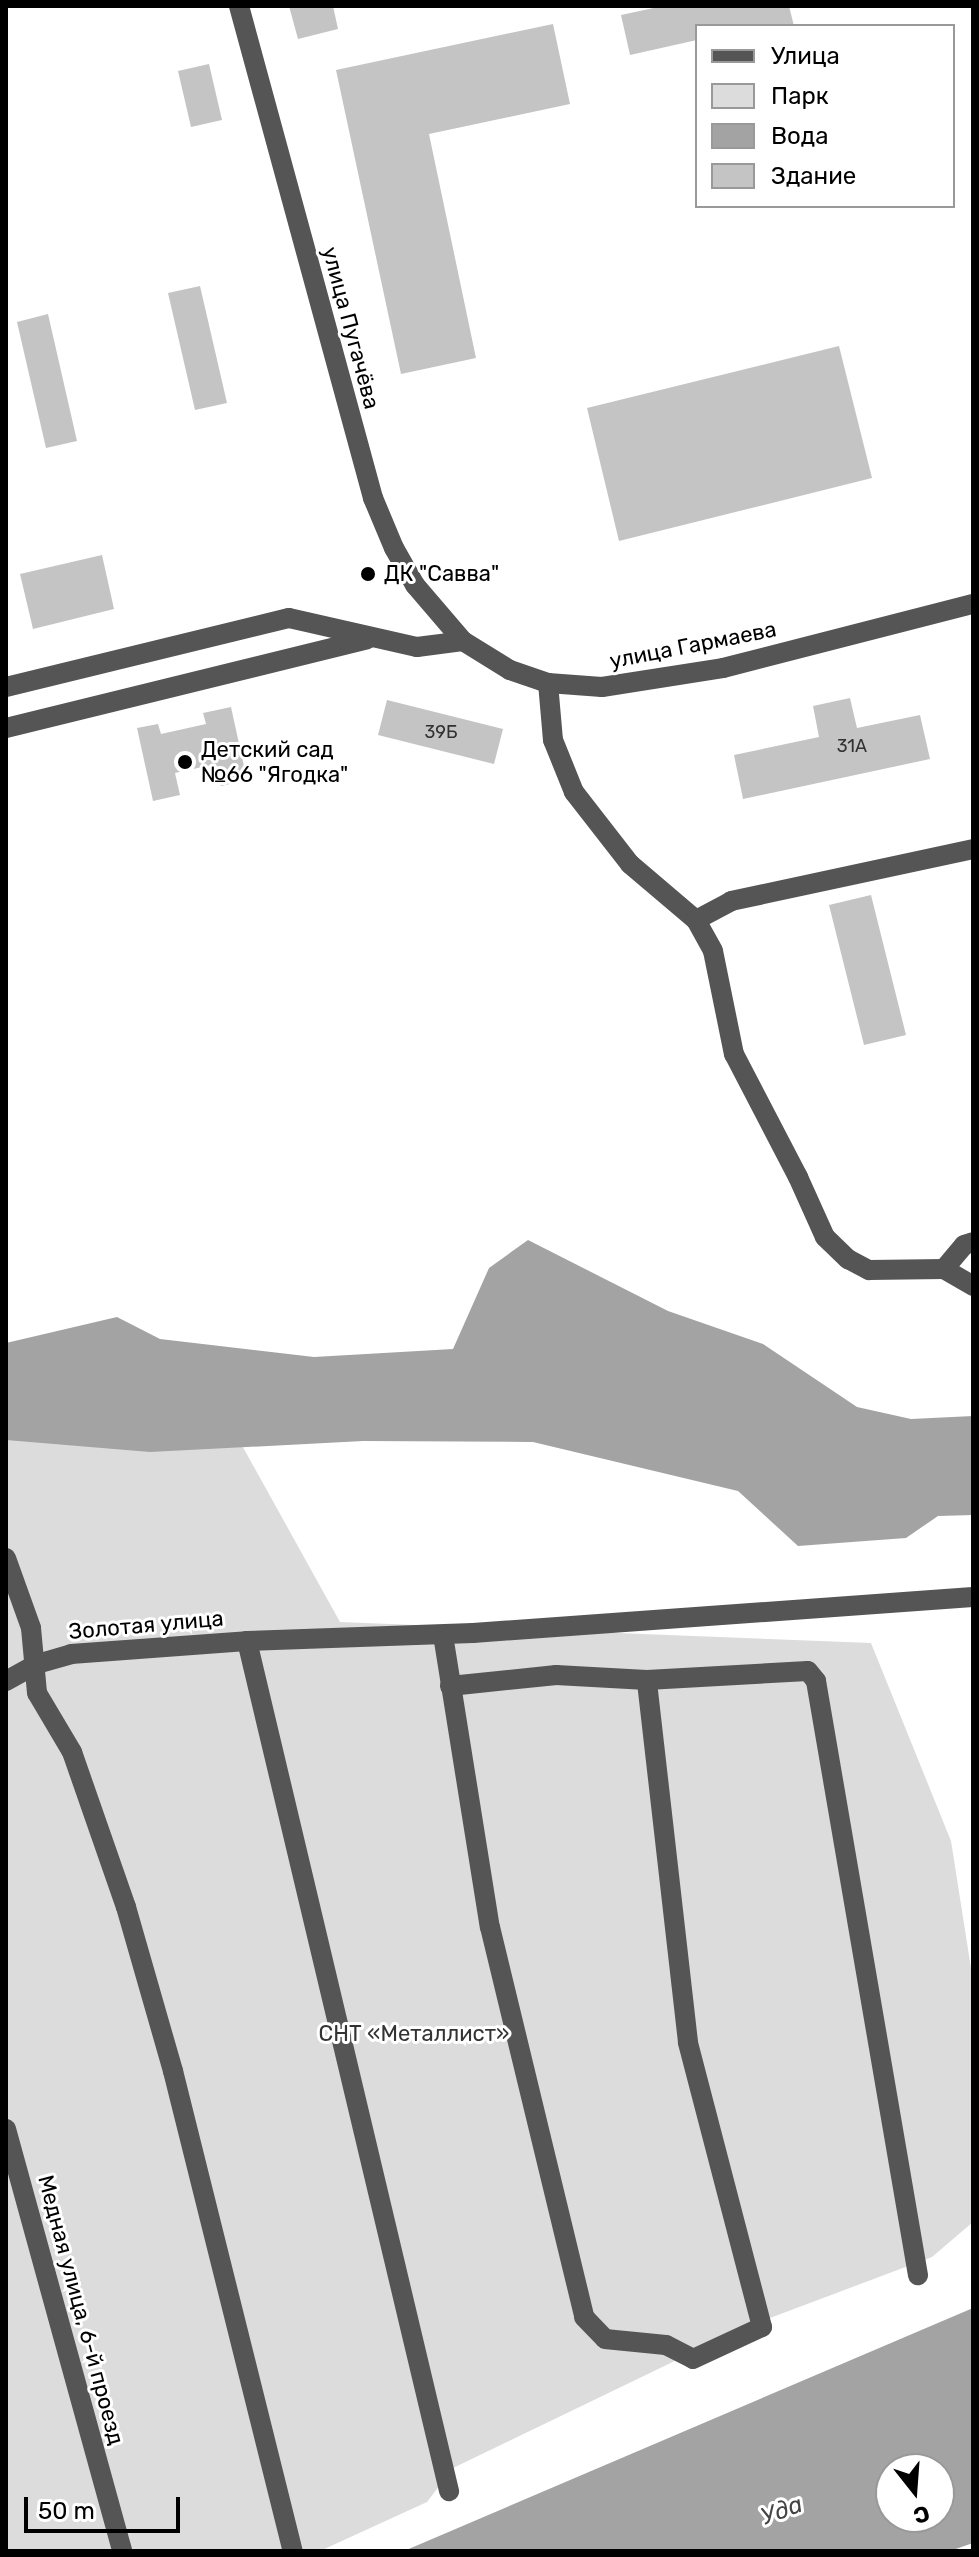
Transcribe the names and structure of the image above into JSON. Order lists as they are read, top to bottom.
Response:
{
  "streets": {
    "street": [
      "улица Пугачёва",
      "улица Гармаева",
      "Золотая улица",
      "Медная улица, 6-й проезд"
    ]
  },
  "crossings": [
    ["улица Пугачёва", "улица Гармаева"]
  ],
  "water": ["Уда"],
  "parks": ["СНТ «Металлист»"],
  "places": ["ДК \"Савва\"", "Детский сад №66 \"Ягодка\""],
  "house_numbers": ["39Б", "31А"],
  "legend": [
    "Улица",
    "Парк",
    "Вода",
    "Здание"
  ],
  "scale_bar": "50 m",
  "north": "bottom"
}
